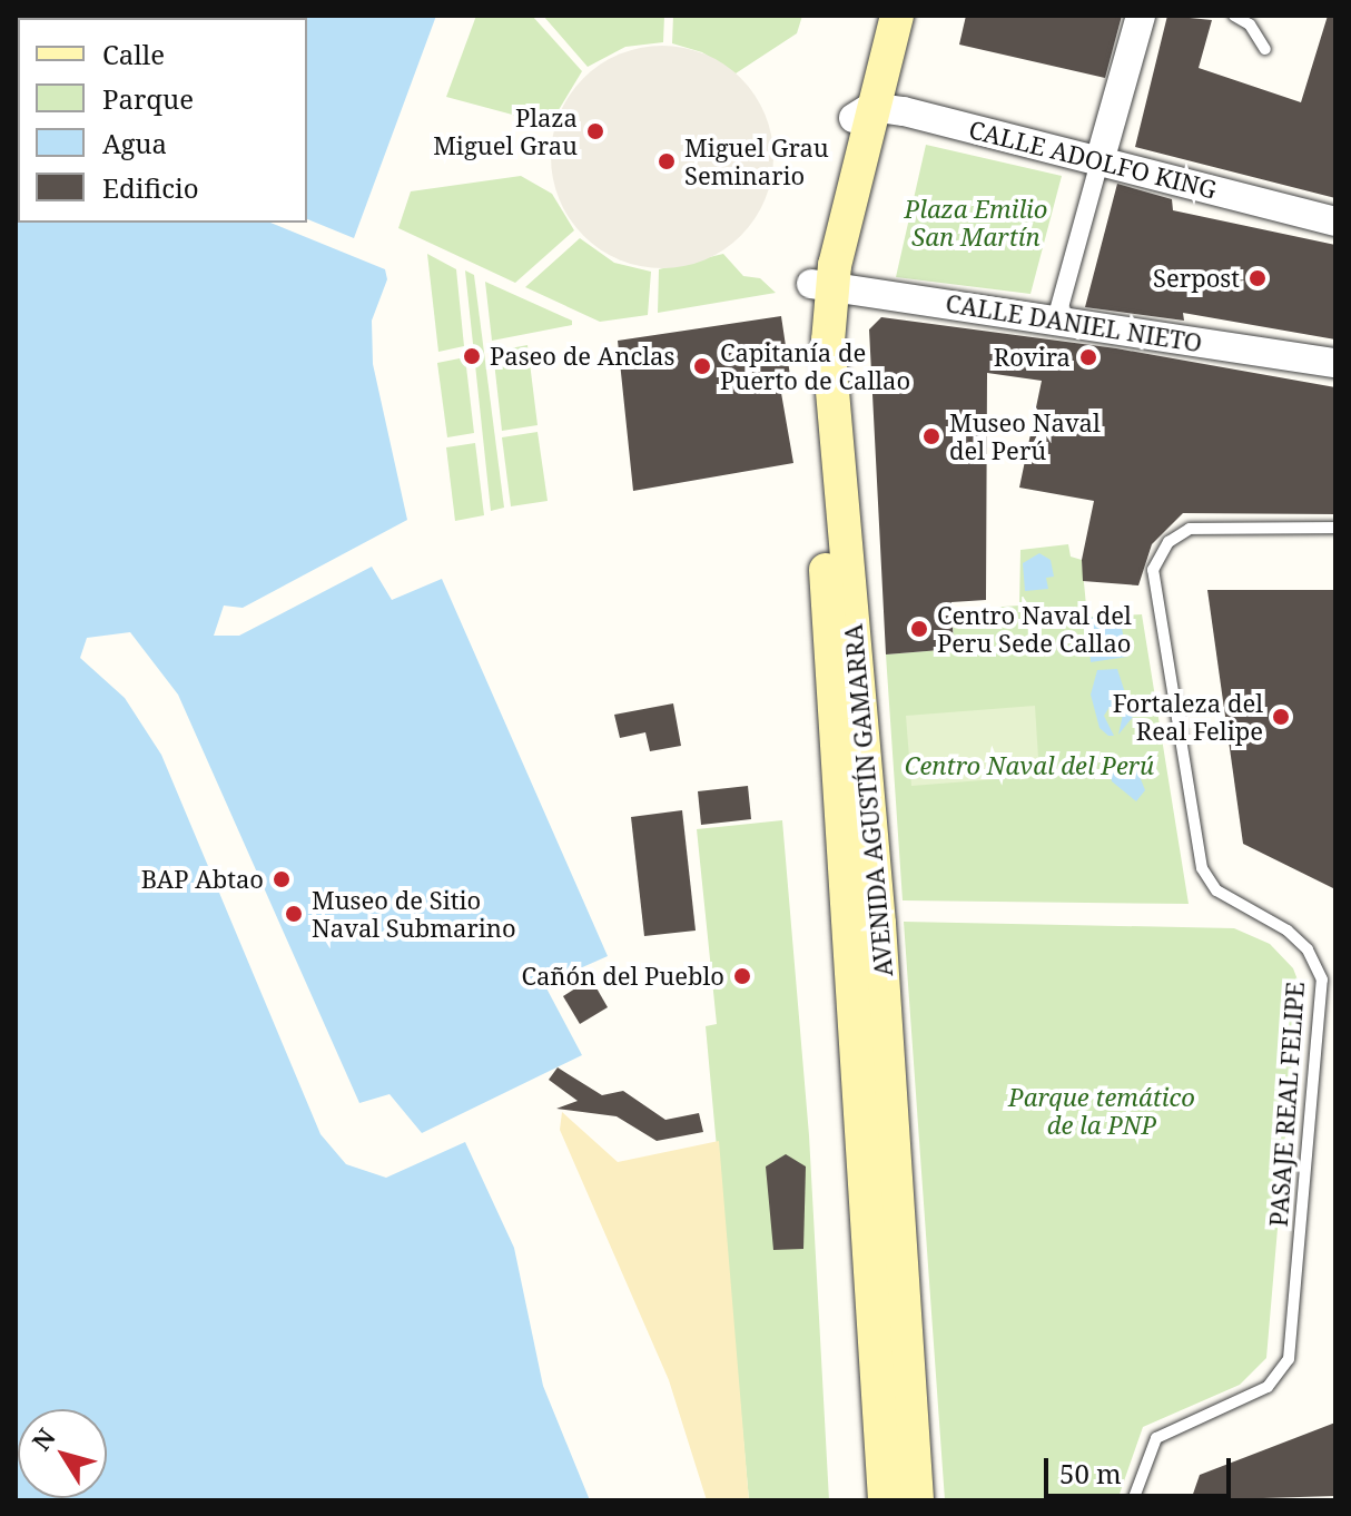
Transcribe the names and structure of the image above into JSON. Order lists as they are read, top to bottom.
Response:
{
  "streets": {
    "main road": ["AVENIDA AGUSTÍN GAMARRA"],
    "street": ["CALLE ADOLFO KING", "CALLE DANIEL NIETO"],
    "lane": ["PASAJE REAL FELIPE"]
  },
  "crossings": [
    ["CALLE ADOLFO KING", "AVENIDA AGUSTÍN GAMARRA"],
    ["CALLE DANIEL NIETO", "AVENIDA AGUSTÍN GAMARRA"]
  ],
  "parks": ["Plaza Emilio San Martín", "Centro Naval del Perú", "Parque temático de la PNP"],
  "places": [
    "Plaza Miguel Grau",
    "Miguel Grau Seminario",
    "Serpost",
    "Paseo de Anclas",
    "Rovira",
    "Capitanía de Puerto de Callao",
    "Museo Naval del Perú",
    "Centro Naval del Peru Sede Callao",
    "Fortaleza del Real Felipe",
    "BAP Abtao",
    "Museo de Sitio Naval Submarino",
    "Cañón del Pueblo"
  ],
  "legend": [
    "Calle",
    "Parque",
    "Agua",
    "Edificio"
  ],
  "scale_bar": "50 m",
  "north": "top left"
}
